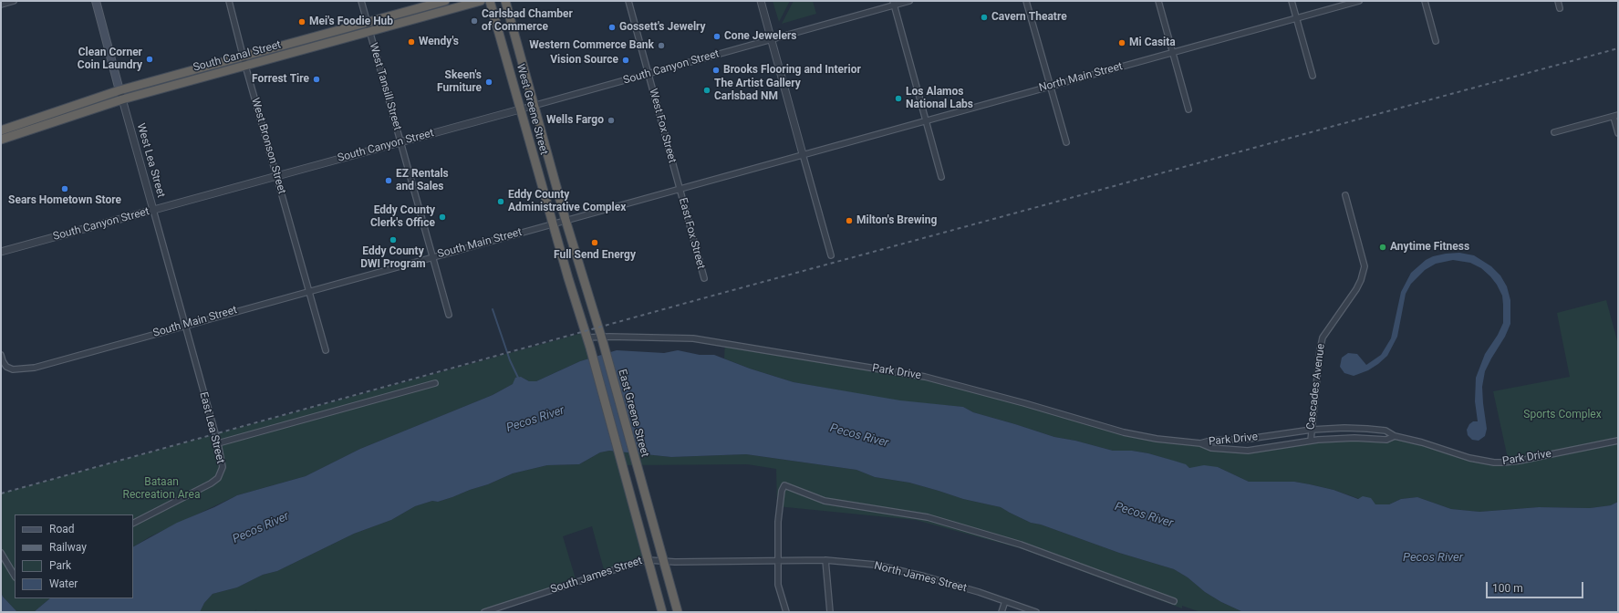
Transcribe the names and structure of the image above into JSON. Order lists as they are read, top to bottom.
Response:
{
  "streets": {
    "highway": ["South Canal Street", "West Greene Street", "East Greene Street"],
    "main road": ["West Lea Street"],
    "street": [
      "South Canyon Street",
      "North Main Street",
      "West Tansill Street",
      "West Fox Street",
      "West Bronson Street",
      "East Fox Street",
      "South Main Street",
      "Park Drive",
      "Cascades Avenue",
      "East Lea Street",
      "South James Street",
      "North James Street"
    ]
  },
  "crossings": [
    ["South Canal Street", "West Tansill Street"],
    ["South Canal Street", "West Bronson Street"],
    ["South Canal Street", "West Lea Street"],
    ["South Canyon Street", "West Tansill Street"],
    ["South Canyon Street", "West Greene Street"],
    ["South Canyon Street", "West Fox Street"],
    ["South Canyon Street", "West Bronson Street"],
    ["South Canyon Street", "West Lea Street"],
    ["North Main Street", "South Main Street"],
    ["West Tansill Street", "South Main Street"],
    ["West Greene Street", "South Main Street"],
    ["West Greene Street", "East Greene Street"],
    ["West Fox Street", "East Fox Street"],
    ["West Fox Street", "South Main Street"],
    ["West Bronson Street", "South Main Street"],
    ["West Lea Street", "South Main Street"],
    ["West Lea Street", "East Lea Street"],
    ["East Fox Street", "South Main Street"],
    ["South Main Street", "East Greene Street"],
    ["South Main Street", "East Lea Street"],
    ["Park Drive", "Cascades Avenue"],
    ["Park Drive", "East Greene Street"],
    ["East Greene Street", "South James Street"],
    ["South James Street", "North James Street"]
  ],
  "water": ["Pecos River"],
  "parks": ["Sports Complex", "Bataan Recreation Area"],
  "places": [
    "Cavern Theatre",
    "Carlsbad Chamber of Commerce",
    "Mei's Foodie Hub",
    "Gossett's Jewelry",
    "Cone Jewelers",
    "Wendy's",
    "Mi Casita",
    "Western Commerce Bank",
    "Clean Corner Coin Laundry",
    "Vision Source",
    "Brooks Flooring and Interior",
    "Forrest Tire",
    "Skeen's Furniture",
    "The Artist Gallery Carlsbad NM",
    "Los Alamos National Labs",
    "Wells Fargo",
    "EZ Rentals and Sales",
    "Sears Hometown Store",
    "Eddy County Administrative Complex",
    "Eddy County Clerk's Office",
    "Milton's Brewing",
    "Eddy County DWI Program",
    "Full Send Energy",
    "Anytime Fitness"
  ],
  "legend": [
    "Road",
    "Railway",
    "Park",
    "Water"
  ],
  "scale_bar": "100 m"
}
